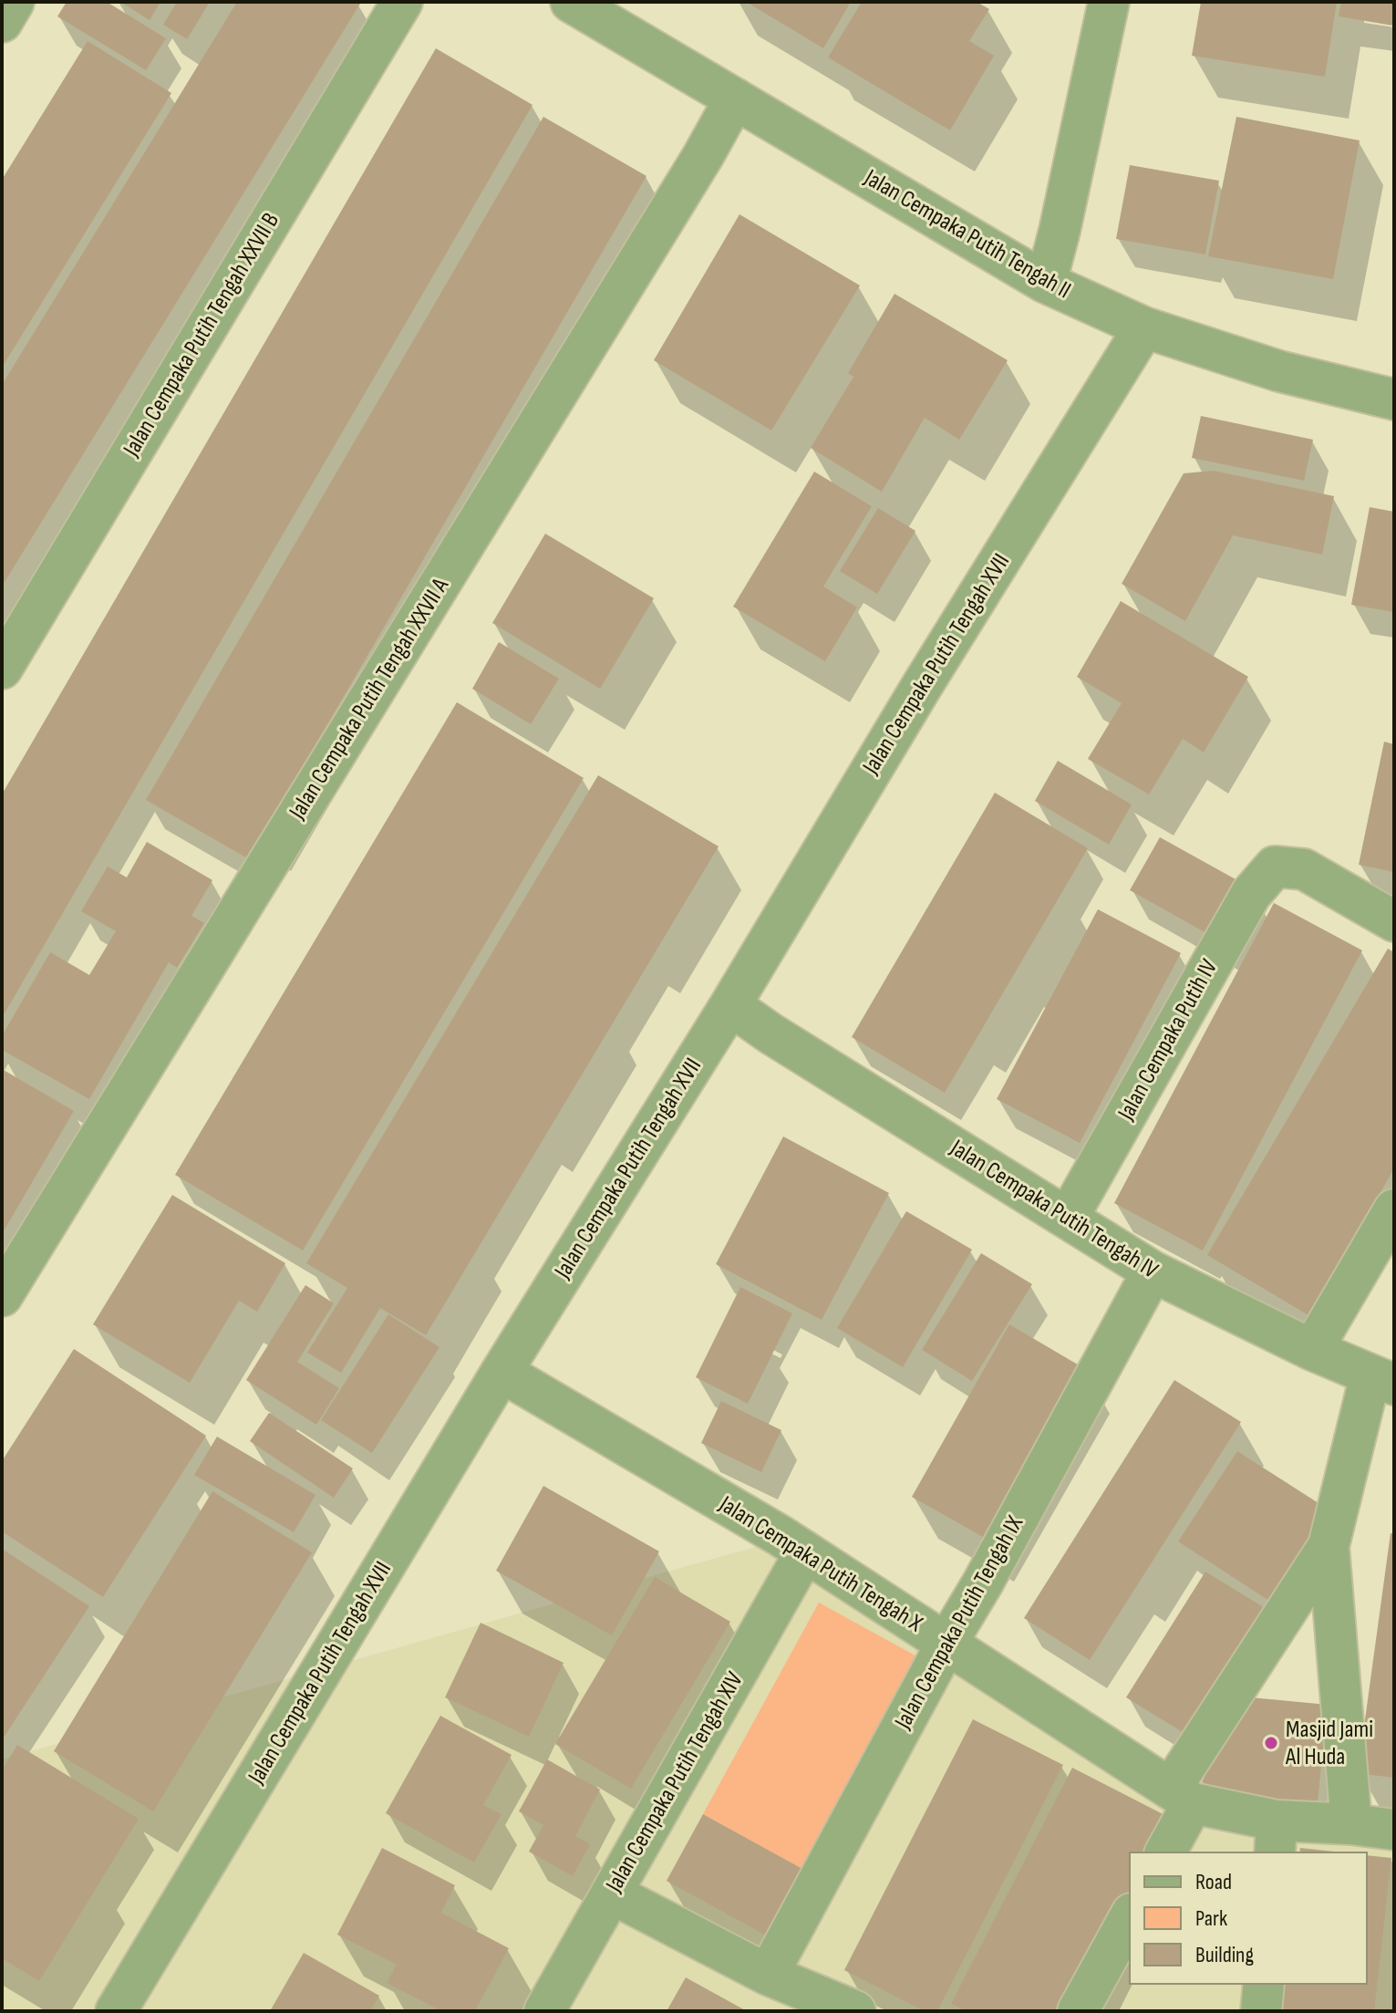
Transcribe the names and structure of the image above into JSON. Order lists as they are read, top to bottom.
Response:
{
  "streets": {
    "street": [
      "Jalan Cempaka Putih Tengah II",
      "Jalan Cempaka Putih Tengah XXVII B",
      "Jalan Cempaka Putih Tengah XVII",
      "Jalan Cempaka Putih Tengah XXVII A",
      "Jalan Cempaka Putih IV",
      "Jalan Cempaka Putih Tengah IV",
      "Jalan Cempaka Putih Tengah X",
      "Jalan Cempaka Putih Tengah IX",
      "Jalan Cempaka Putih Tengah XIV"
    ]
  },
  "crossings": [
    ["Jalan Cempaka Putih Tengah II", "Jalan Cempaka Putih Tengah XVII"],
    ["Jalan Cempaka Putih Tengah II", "Jalan Cempaka Putih Tengah XXVII A"],
    ["Jalan Cempaka Putih Tengah XVII", "Jalan Cempaka Putih Tengah IV"],
    ["Jalan Cempaka Putih Tengah XVII", "Jalan Cempaka Putih Tengah X"],
    ["Jalan Cempaka Putih IV", "Jalan Cempaka Putih Tengah IV"],
    ["Jalan Cempaka Putih Tengah IV", "Jalan Cempaka Putih Tengah IX"],
    ["Jalan Cempaka Putih Tengah X", "Jalan Cempaka Putih Tengah IX"],
    ["Jalan Cempaka Putih Tengah X", "Jalan Cempaka Putih Tengah XIV"]
  ],
  "places": ["Masjid Jami Al Huda"],
  "legend": ["Road", "Park", "Building"]
}
